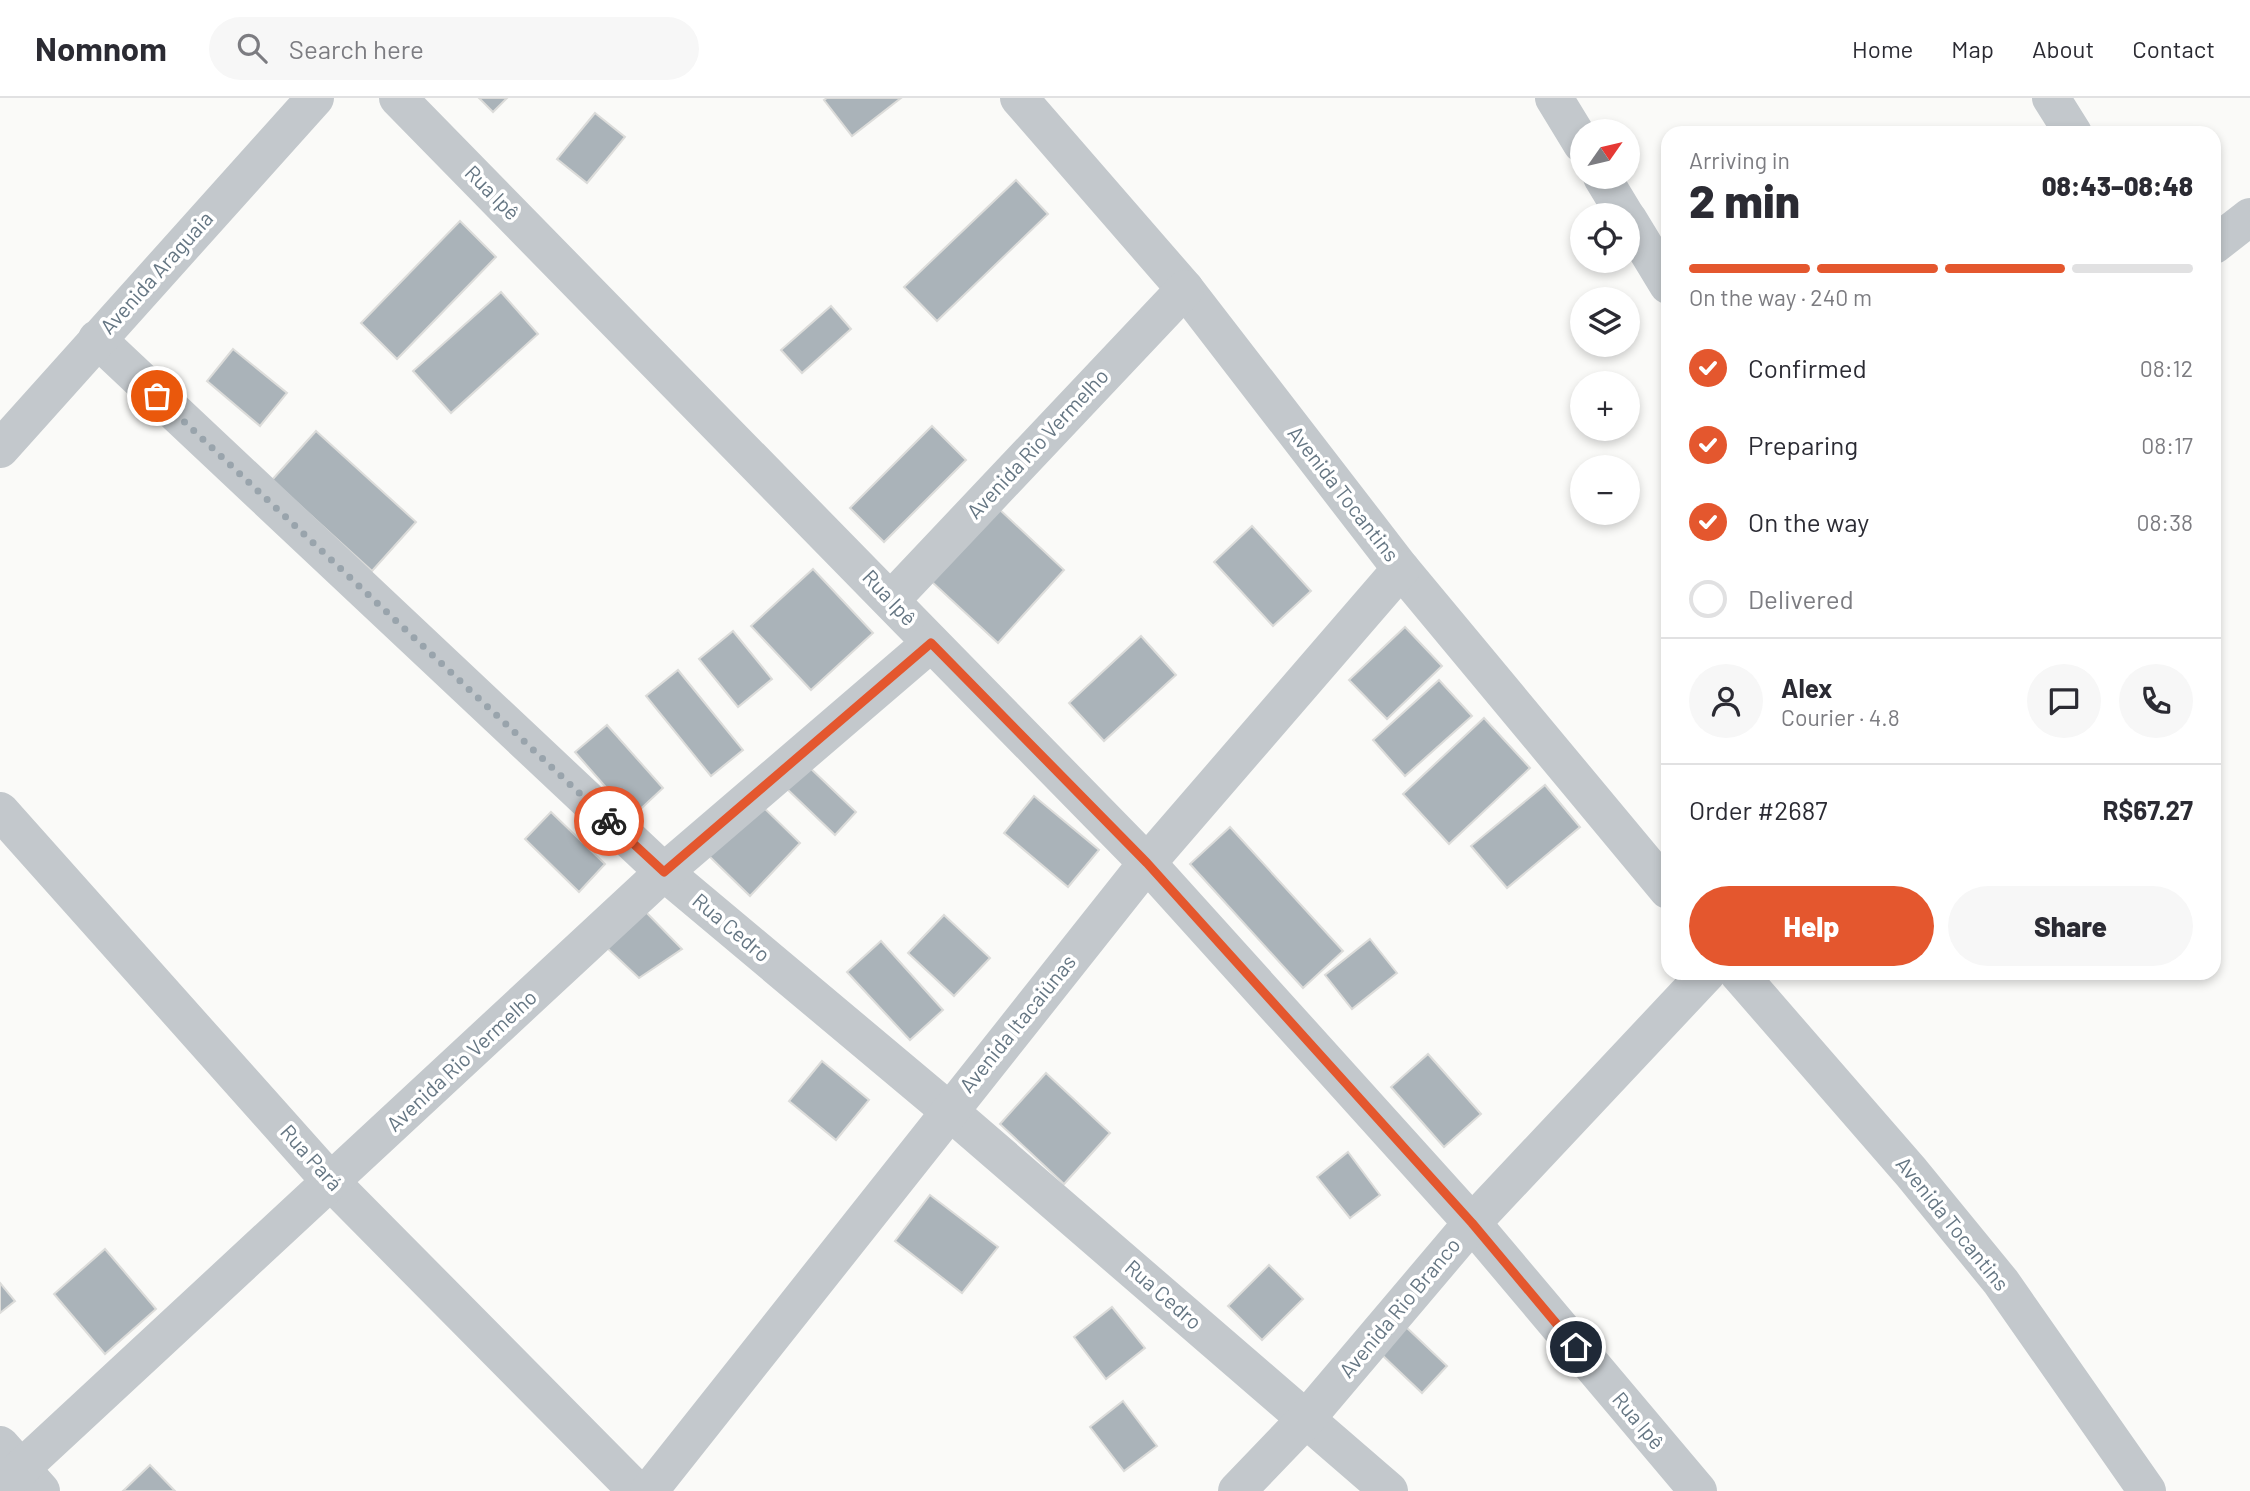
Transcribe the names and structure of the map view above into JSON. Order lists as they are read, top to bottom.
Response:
{
  "streets": {
    "street": [
      "Rua Ipê",
      "Avenida Araguaia",
      "Avenida Rio Vermelho",
      "Avenida Tocantins",
      "Rua Cedro",
      "Avenida Itacaiúnas",
      "Rua Pará",
      "Avenida Rio Branco"
    ]
  },
  "crossings": [
    ["Rua Ipê", "Avenida Rio Vermelho"],
    ["Rua Ipê", "Avenida Itacaiúnas"],
    ["Rua Ipê", "Avenida Rio Branco"],
    ["Avenida Araguaia", "Rua Cedro"],
    ["Avenida Rio Vermelho", "Avenida Tocantins"],
    ["Avenida Rio Vermelho", "Rua Cedro"],
    ["Avenida Rio Vermelho", "Rua Pará"],
    ["Avenida Tocantins", "Avenida Itacaiúnas"],
    ["Rua Cedro", "Avenida Itacaiúnas"],
    ["Rua Cedro", "Avenida Rio Branco"]
  ],
  "north": "top right",
  "page": {
    "header": "Nomnom",
    "search": "Search here",
    "nav": [
      "Home",
      "Map",
      "About",
      "Contact"
    ],
    "map_buttons": ["+", "−"],
    "heading": ["2 min", "Arriving in", "08:43–08:48"],
    "panel": [
      "Alex",
      "Courier · 4.8",
      "Order #2687",
      "R$67.27"
    ],
    "bar": "On the way · 240 m",
    "list": [
      ["Confirmed", "08:12"],
      ["Preparing", "08:17"],
      ["On the way", "08:38"],
      "Delivered"
    ],
    "buttons": ["Help", "Share"]
  }
}
